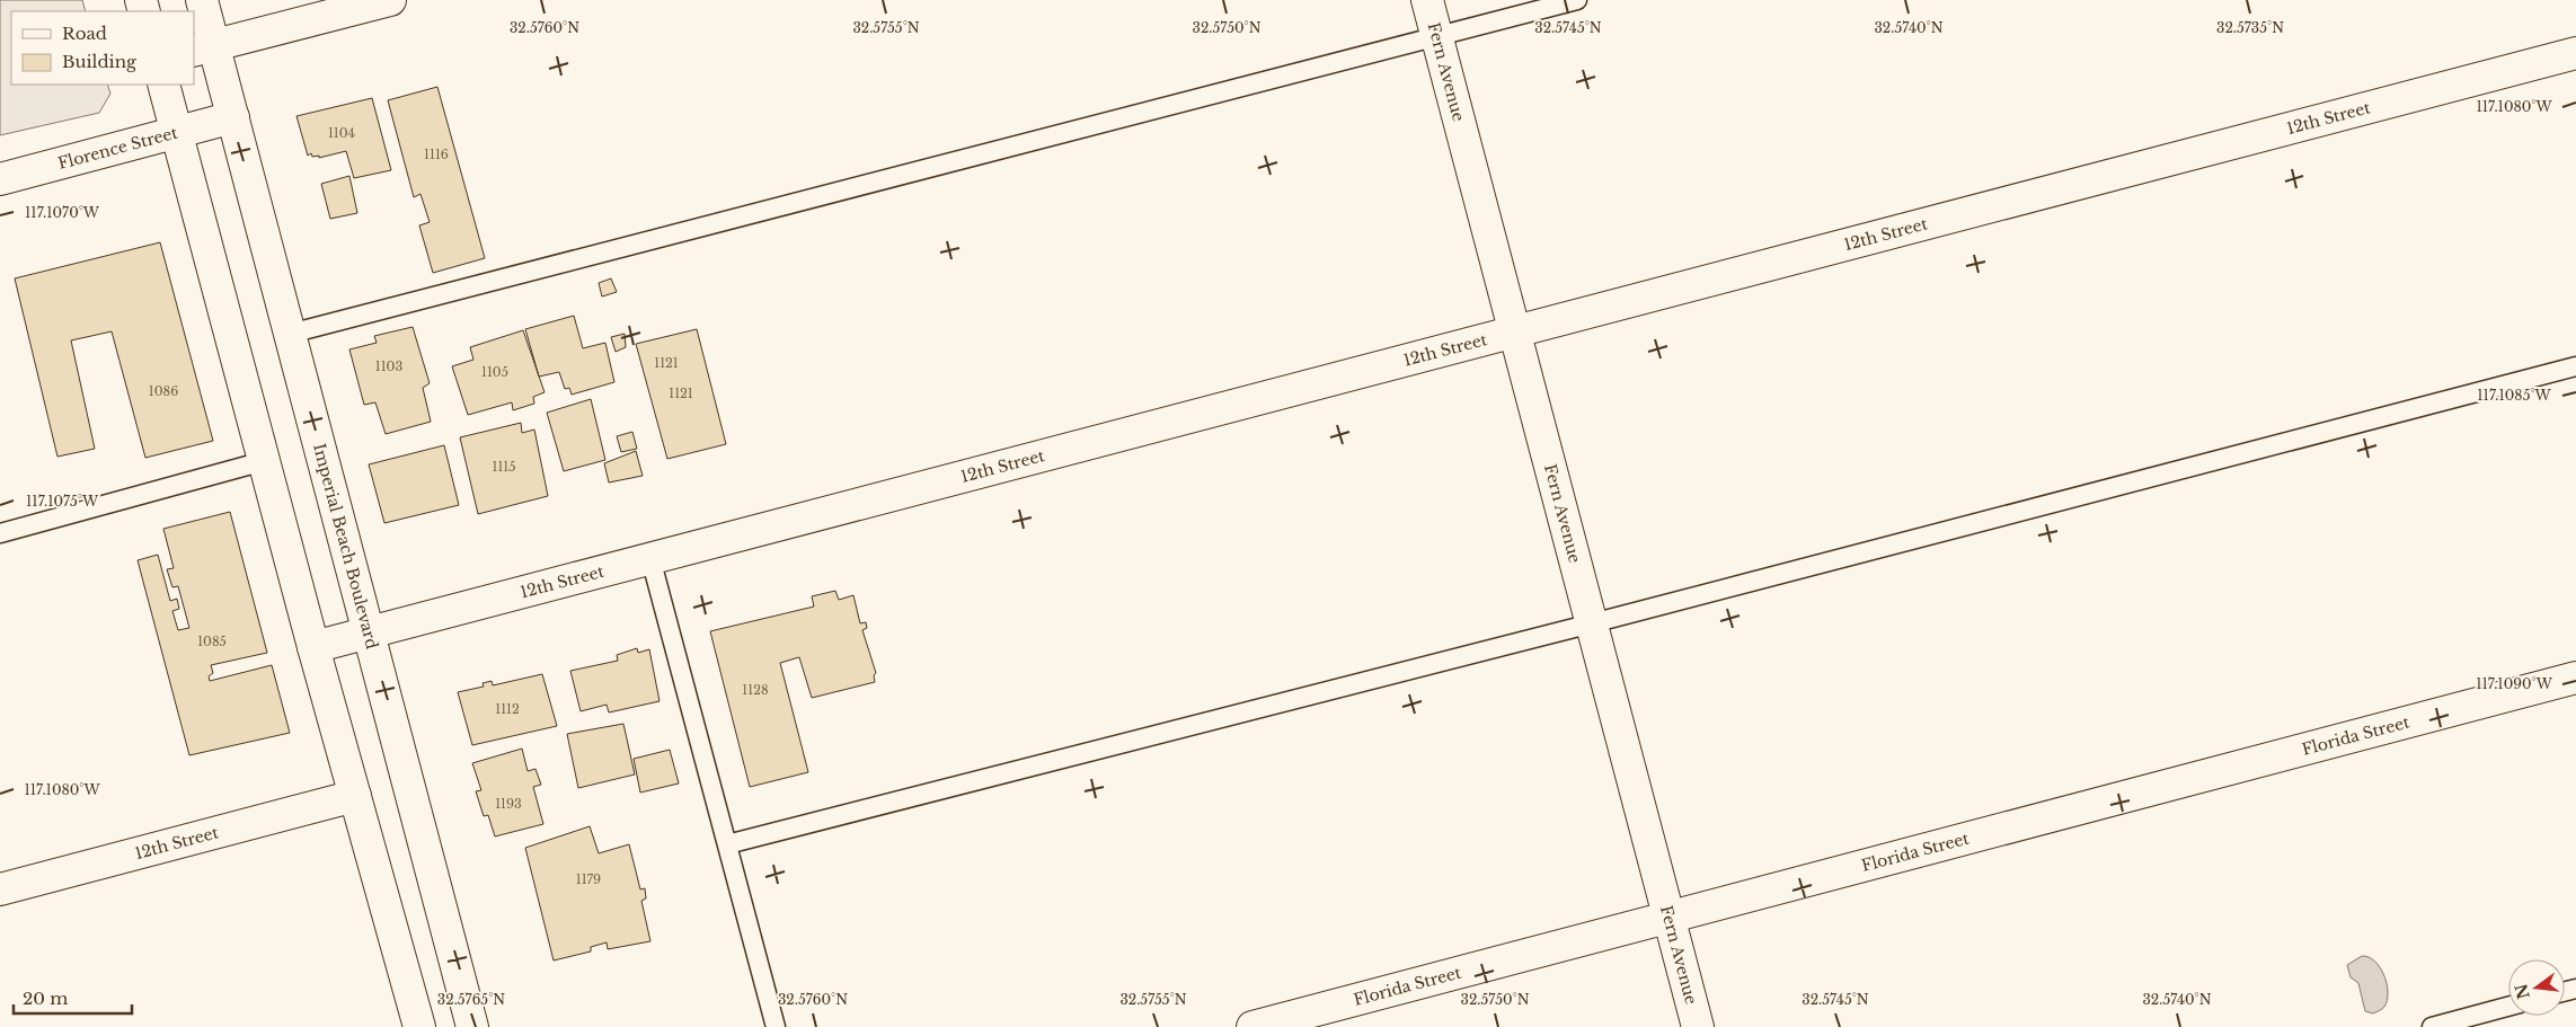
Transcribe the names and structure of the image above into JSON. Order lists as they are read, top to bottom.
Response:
{
  "streets": {
    "street": [
      "Fern Avenue",
      "12th Street",
      "Florence Street",
      "Imperial Beach Boulevard",
      "Florida Street"
    ]
  },
  "crossings": [
    ["Fern Avenue", "12th Street"],
    ["Fern Avenue", "Florida Street"],
    ["12th Street", "Imperial Beach Boulevard"],
    ["Florence Street", "Imperial Beach Boulevard"]
  ],
  "house_numbers": [
    "1104",
    "1116",
    "1121",
    "1103",
    "1105",
    "1086",
    "1121",
    "1115",
    "1085",
    "1128",
    "1112",
    "1193",
    "1179"
  ],
  "legend": ["Road", "Building"],
  "scale_bar": "20 m",
  "north": "left",
  "coordinates": [
    "32.5760°N",
    "32.5755°N",
    "32.5750°N",
    "32.5745°N",
    "32.5740°N",
    "32.5735°N",
    "117.1080°W",
    "117.1070°W",
    "117.1085°W",
    "117.1075°W",
    "117.1090°W",
    "32.5765°N"
  ]
}
